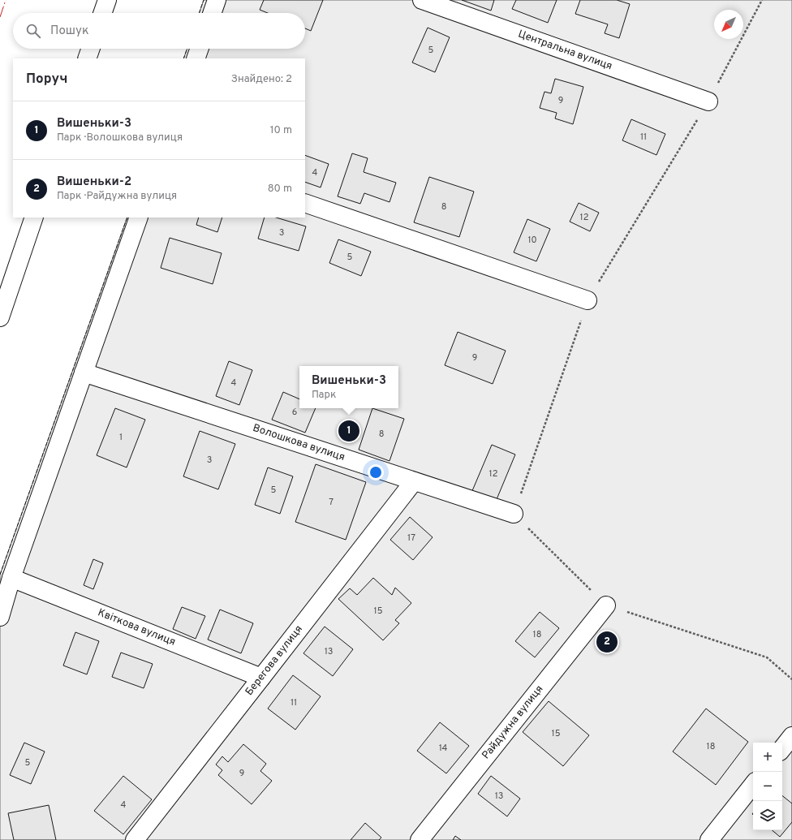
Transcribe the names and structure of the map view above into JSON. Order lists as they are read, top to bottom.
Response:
{
  "streets": {
    "street": [
      "Центральна вулиця",
      "Волошкова вулиця",
      "Квіткова вулиця",
      "Берегова вулиця",
      "Райдужна вулиця"
    ]
  },
  "crossings": [
    ["Волошкова вулиця", "Берегова вулиця"],
    ["Квіткова вулиця", "Берегова вулиця"]
  ],
  "house_numbers": [
    "5",
    "9",
    "11",
    "4",
    "8",
    "12",
    "3",
    "10",
    "5",
    "9",
    "4",
    "6",
    "8",
    "1",
    "3",
    "12",
    "5",
    "7",
    "17",
    "15",
    "18",
    "13",
    "11",
    "15",
    "18",
    "14",
    "5",
    "9",
    "13",
    "4"
  ],
  "north": "bottom left",
  "page": {
    "search": "Пошук",
    "heading": ["Поруч", "Знайдено: 2"],
    "list": [
      {
        "mark": "1",
        "name": "Вишеньки-3",
        "note": "Парк · Волошкова вулиця",
        "value": "10 m"
      },
      {
        "mark": "2",
        "name": "Вишеньки-2",
        "note": "Парк · Райдужна вулиця",
        "value": "80 m"
      }
    ],
    "popup": ["Вишеньки-3", "Парк"],
    "pins": ["1", "2"],
    "map_buttons": ["+", "−"]
  }
}
